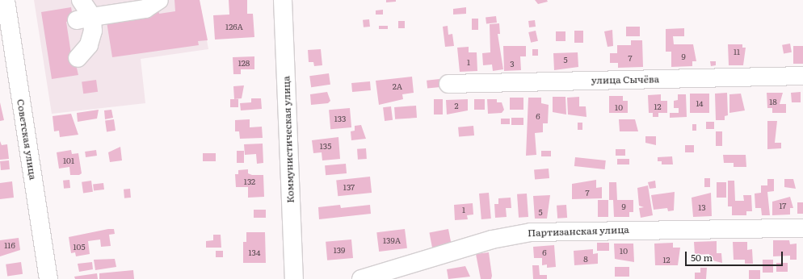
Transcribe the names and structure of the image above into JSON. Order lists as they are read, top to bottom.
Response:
{
  "streets": {
    "street": [
      "улица Сычёва",
      "Советская улица",
      "Коммунистическая улица",
      "Партизанская улица"
    ]
  },
  "house_numbers": [
    "126А",
    "11",
    "9",
    "7",
    "5",
    "1",
    "128",
    "3",
    "2А",
    "18",
    "14",
    "2",
    "12",
    "10",
    "6",
    "133",
    "135",
    "101",
    "132",
    "137",
    "7",
    "17",
    "9",
    "13",
    "1",
    "5",
    "139А",
    "116",
    "105",
    "139",
    "10",
    "134",
    "6",
    "8",
    "12"
  ],
  "scale_bar": "50 m"
}
